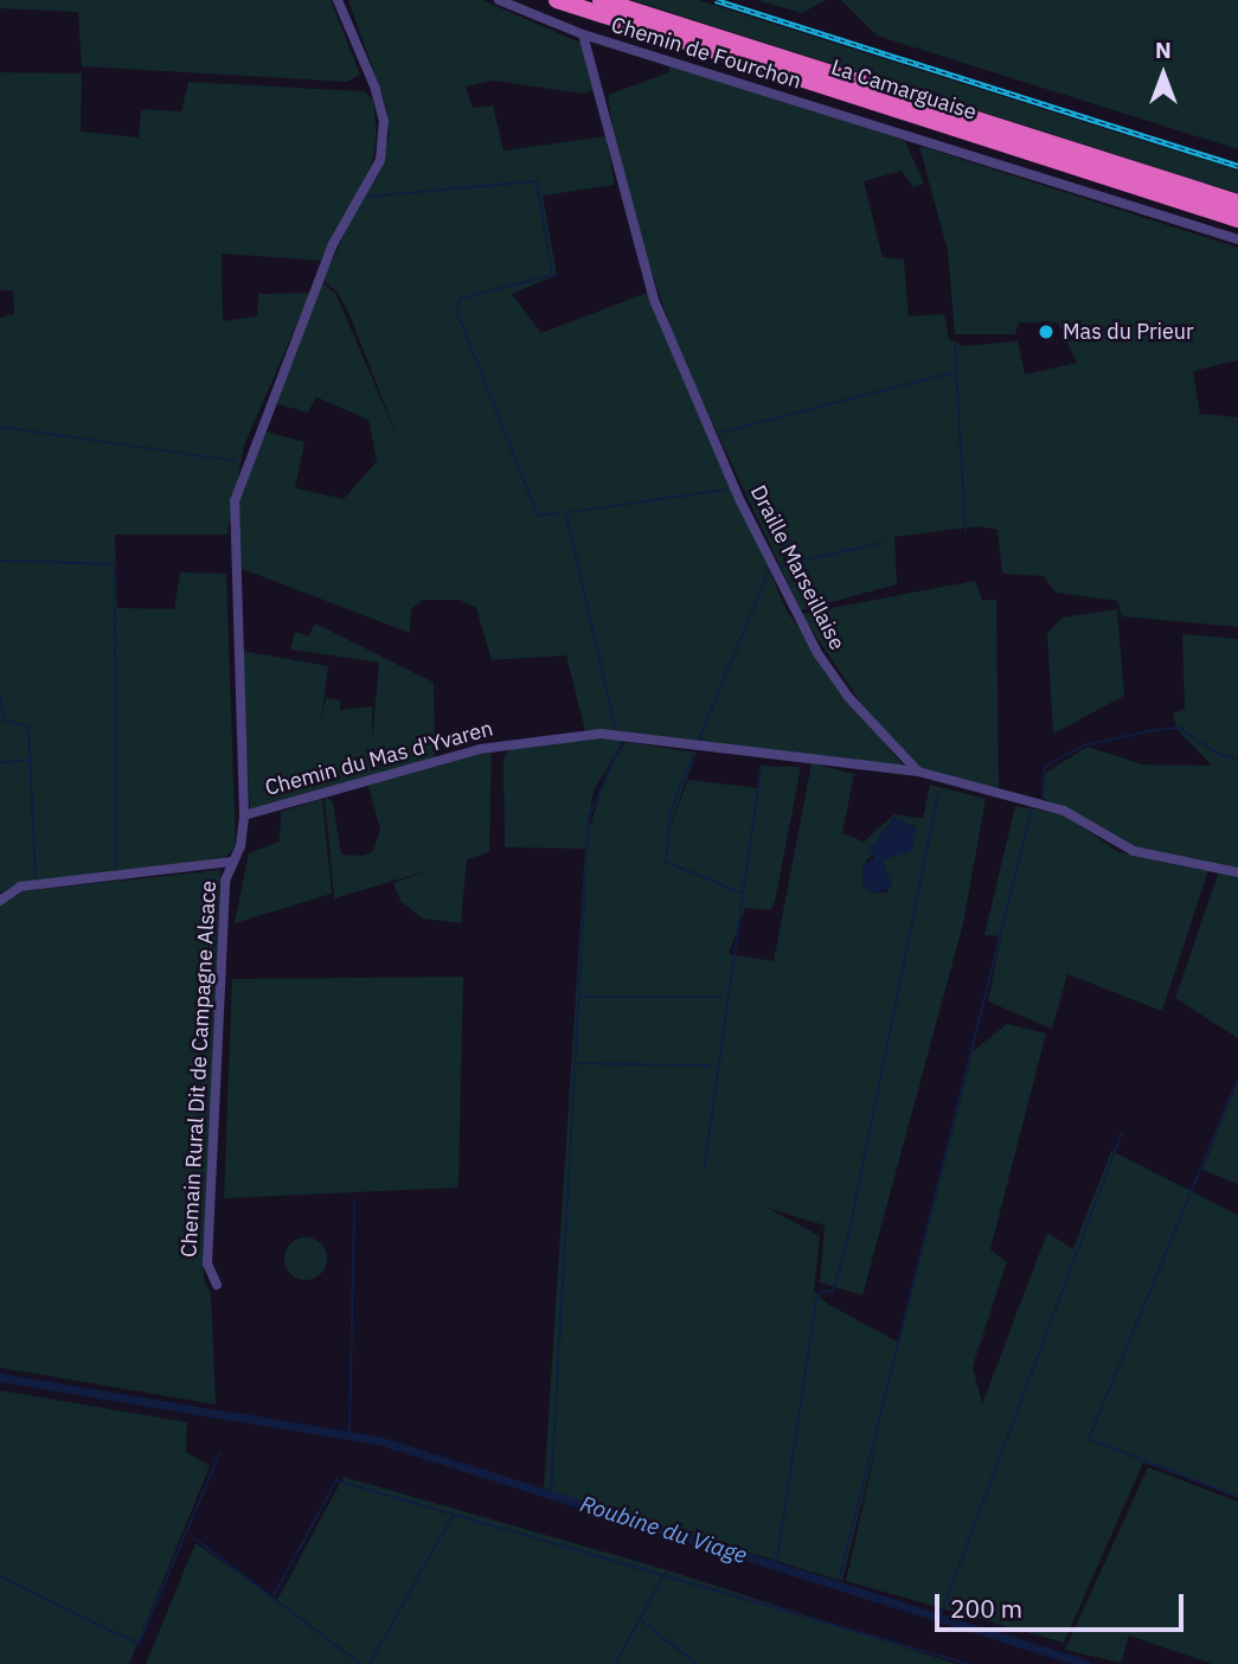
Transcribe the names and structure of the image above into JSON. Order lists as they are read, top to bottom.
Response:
{
  "streets": {
    "highway": ["La Camarguaise"],
    "street": [
      "Chemin de Fourchon",
      "Draille Marseillaise",
      "Chemin du Mas d'Yvaren",
      "Chemain Rural Dit de Campagne Alsace"
    ]
  },
  "crossings": [
    ["Chemin de Fourchon", "Draille Marseillaise"],
    ["Draille Marseillaise", "Chemin du Mas d'Yvaren"],
    ["Chemin du Mas d'Yvaren", "Chemain Rural Dit de Campagne Alsace"]
  ],
  "water": ["Roubine du Viage"],
  "places": ["Mas du Prieur"],
  "scale_bar": "200 m",
  "north": "top"
}
